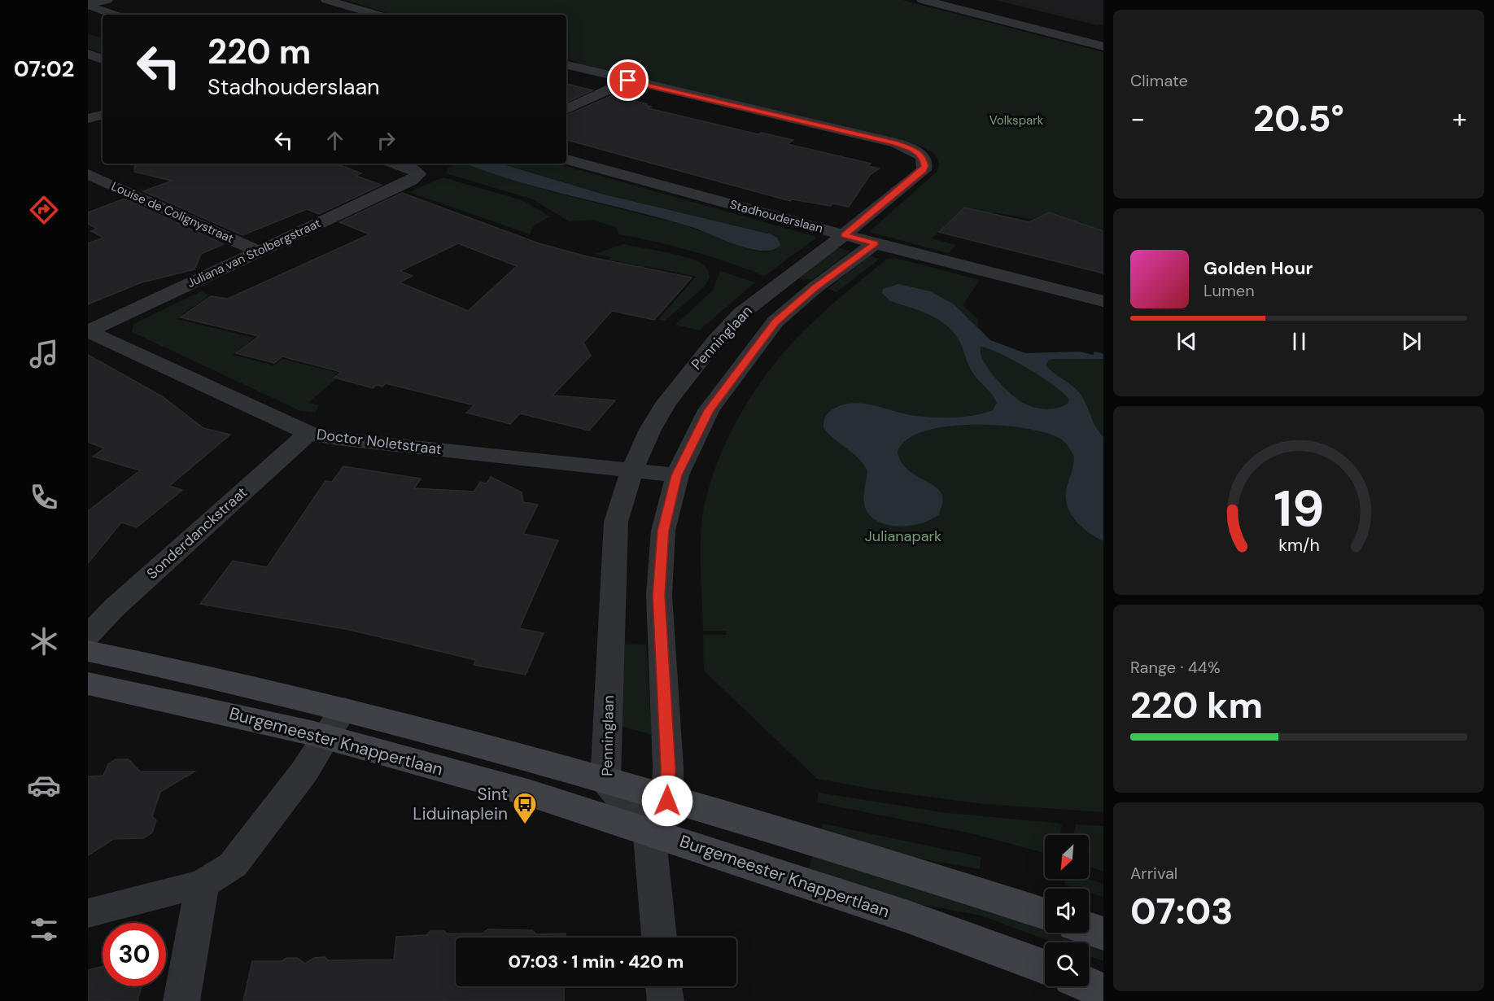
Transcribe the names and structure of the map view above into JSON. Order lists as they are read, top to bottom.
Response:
{
  "streets": {
    "main road": ["Burgemeester Knappertlaan"],
    "street": [
      "Louise de Colignystraat",
      "Stadhouderslaan",
      "Juliana van Stolbergstraat",
      "Penninglaan",
      "Doctor Noletstraat",
      "Sonderdanckstraat"
    ]
  },
  "crossings": [
    ["Louise de Colignystraat", "Juliana van Stolbergstraat"],
    ["Stadhouderslaan", "Penninglaan"],
    ["Juliana van Stolbergstraat", "Doctor Noletstraat"],
    ["Penninglaan", "Doctor Noletstraat"],
    ["Penninglaan", "Burgemeester Knappertlaan"],
    ["Doctor Noletstraat", "Sonderdanckstraat"]
  ],
  "parks": ["Volkspark", "Julianapark"],
  "places": {
    "bus stop": ["Sint Liduinaplein"]
  },
  "north": "bottom left",
  "page": {
    "tabs": "07:02",
    "tile": [
      "Climate",
      ["Range · 44%", "220 km"],
      ["Arrival", "07:03"]
    ],
    "turn": ["220 m", "Stadhouderslaan"],
    "heat": ["−", "20.5°", "+"],
    "song": ["Golden Hour", "Lumen"],
    "limit": "30",
    "trip": "07:03 · 1 min · 420 m",
    "gauge": ["19", "km/h"]
  }
}
